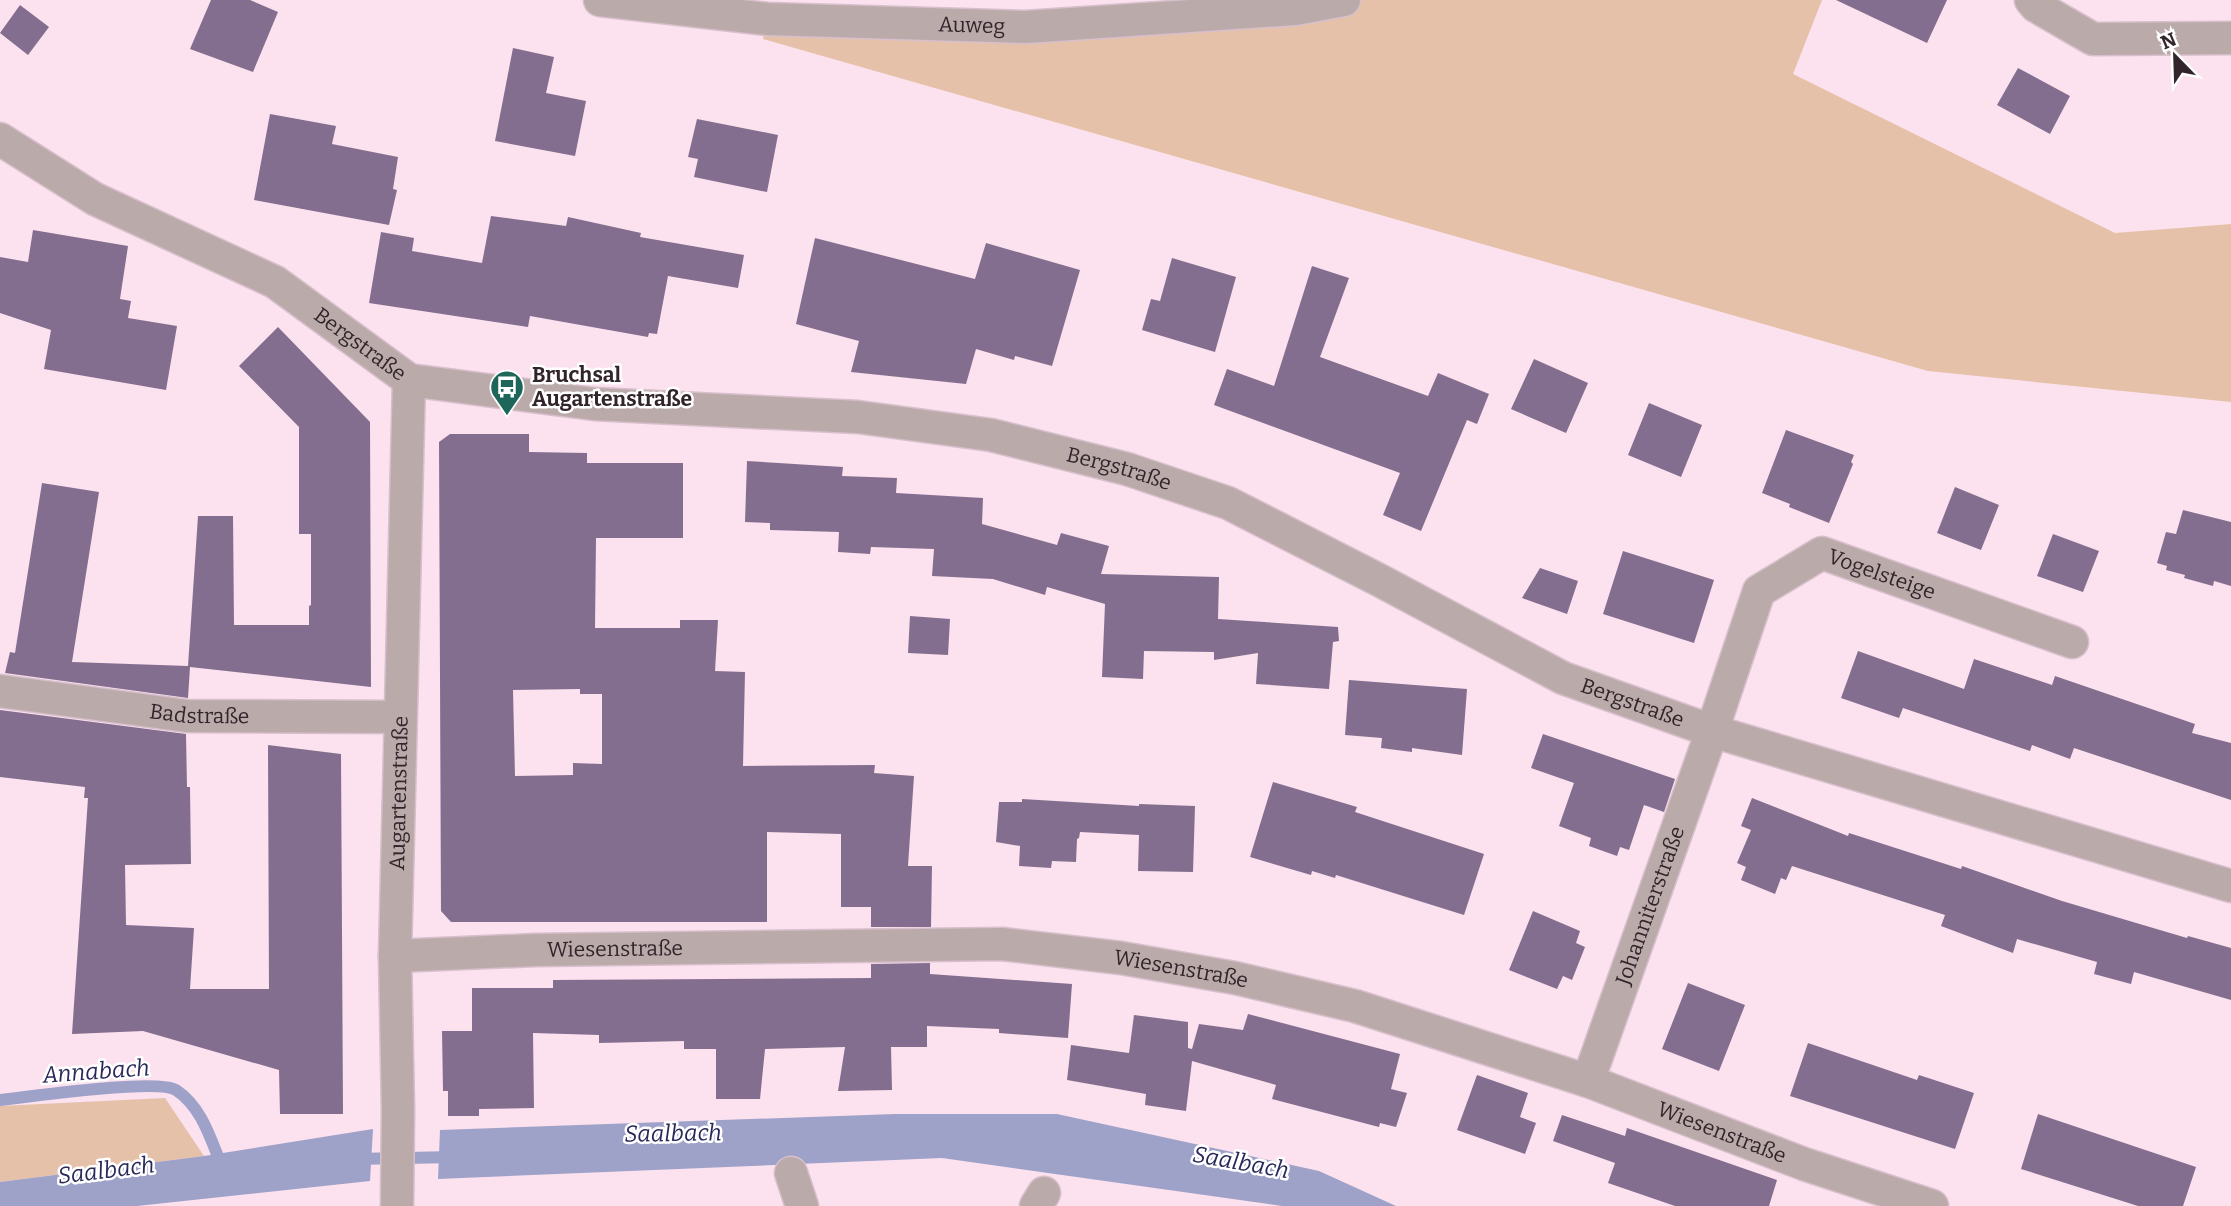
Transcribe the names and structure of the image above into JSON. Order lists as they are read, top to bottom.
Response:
{
  "streets": {
    "street": [
      "Auweg",
      "Bergstraße",
      "Vogelsteige",
      "Badstraße",
      "Augartenstraße",
      "Johanniterstraße",
      "Wiesenstraße"
    ]
  },
  "crossings": [
    ["Bergstraße", "Vogelsteige"],
    ["Bergstraße", "Augartenstraße"],
    ["Bergstraße", "Johanniterstraße"],
    ["Vogelsteige", "Johanniterstraße"],
    ["Badstraße", "Augartenstraße"],
    ["Augartenstraße", "Wiesenstraße"],
    ["Johanniterstraße", "Wiesenstraße"]
  ],
  "water": ["Annabach", "Saalbach"],
  "places": {
    "bus stop": ["Bruchsal Augartenstraße"]
  },
  "north": "top left"
}
